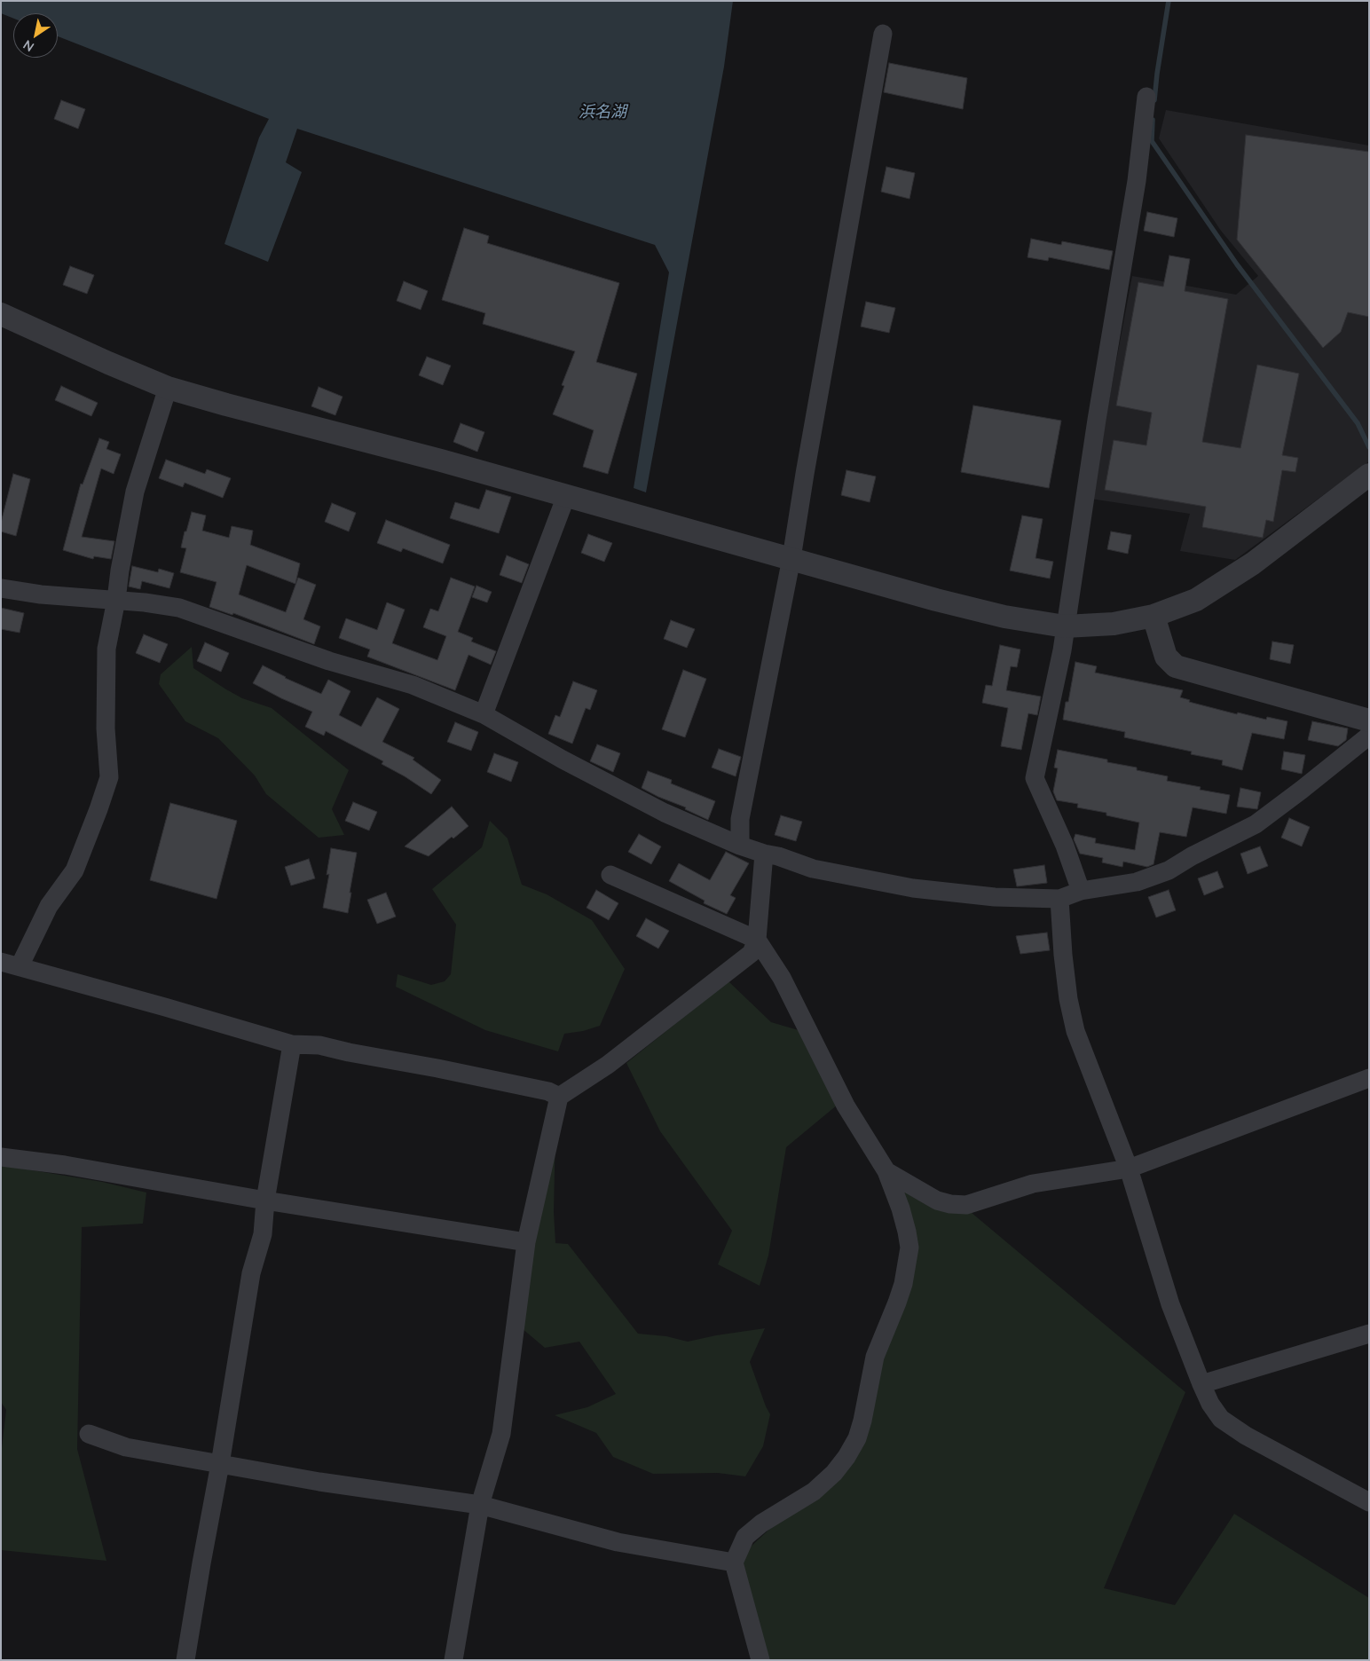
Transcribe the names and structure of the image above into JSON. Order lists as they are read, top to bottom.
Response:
{
  "water": ["浜名湖"],
  "north": "bottom left"
}
